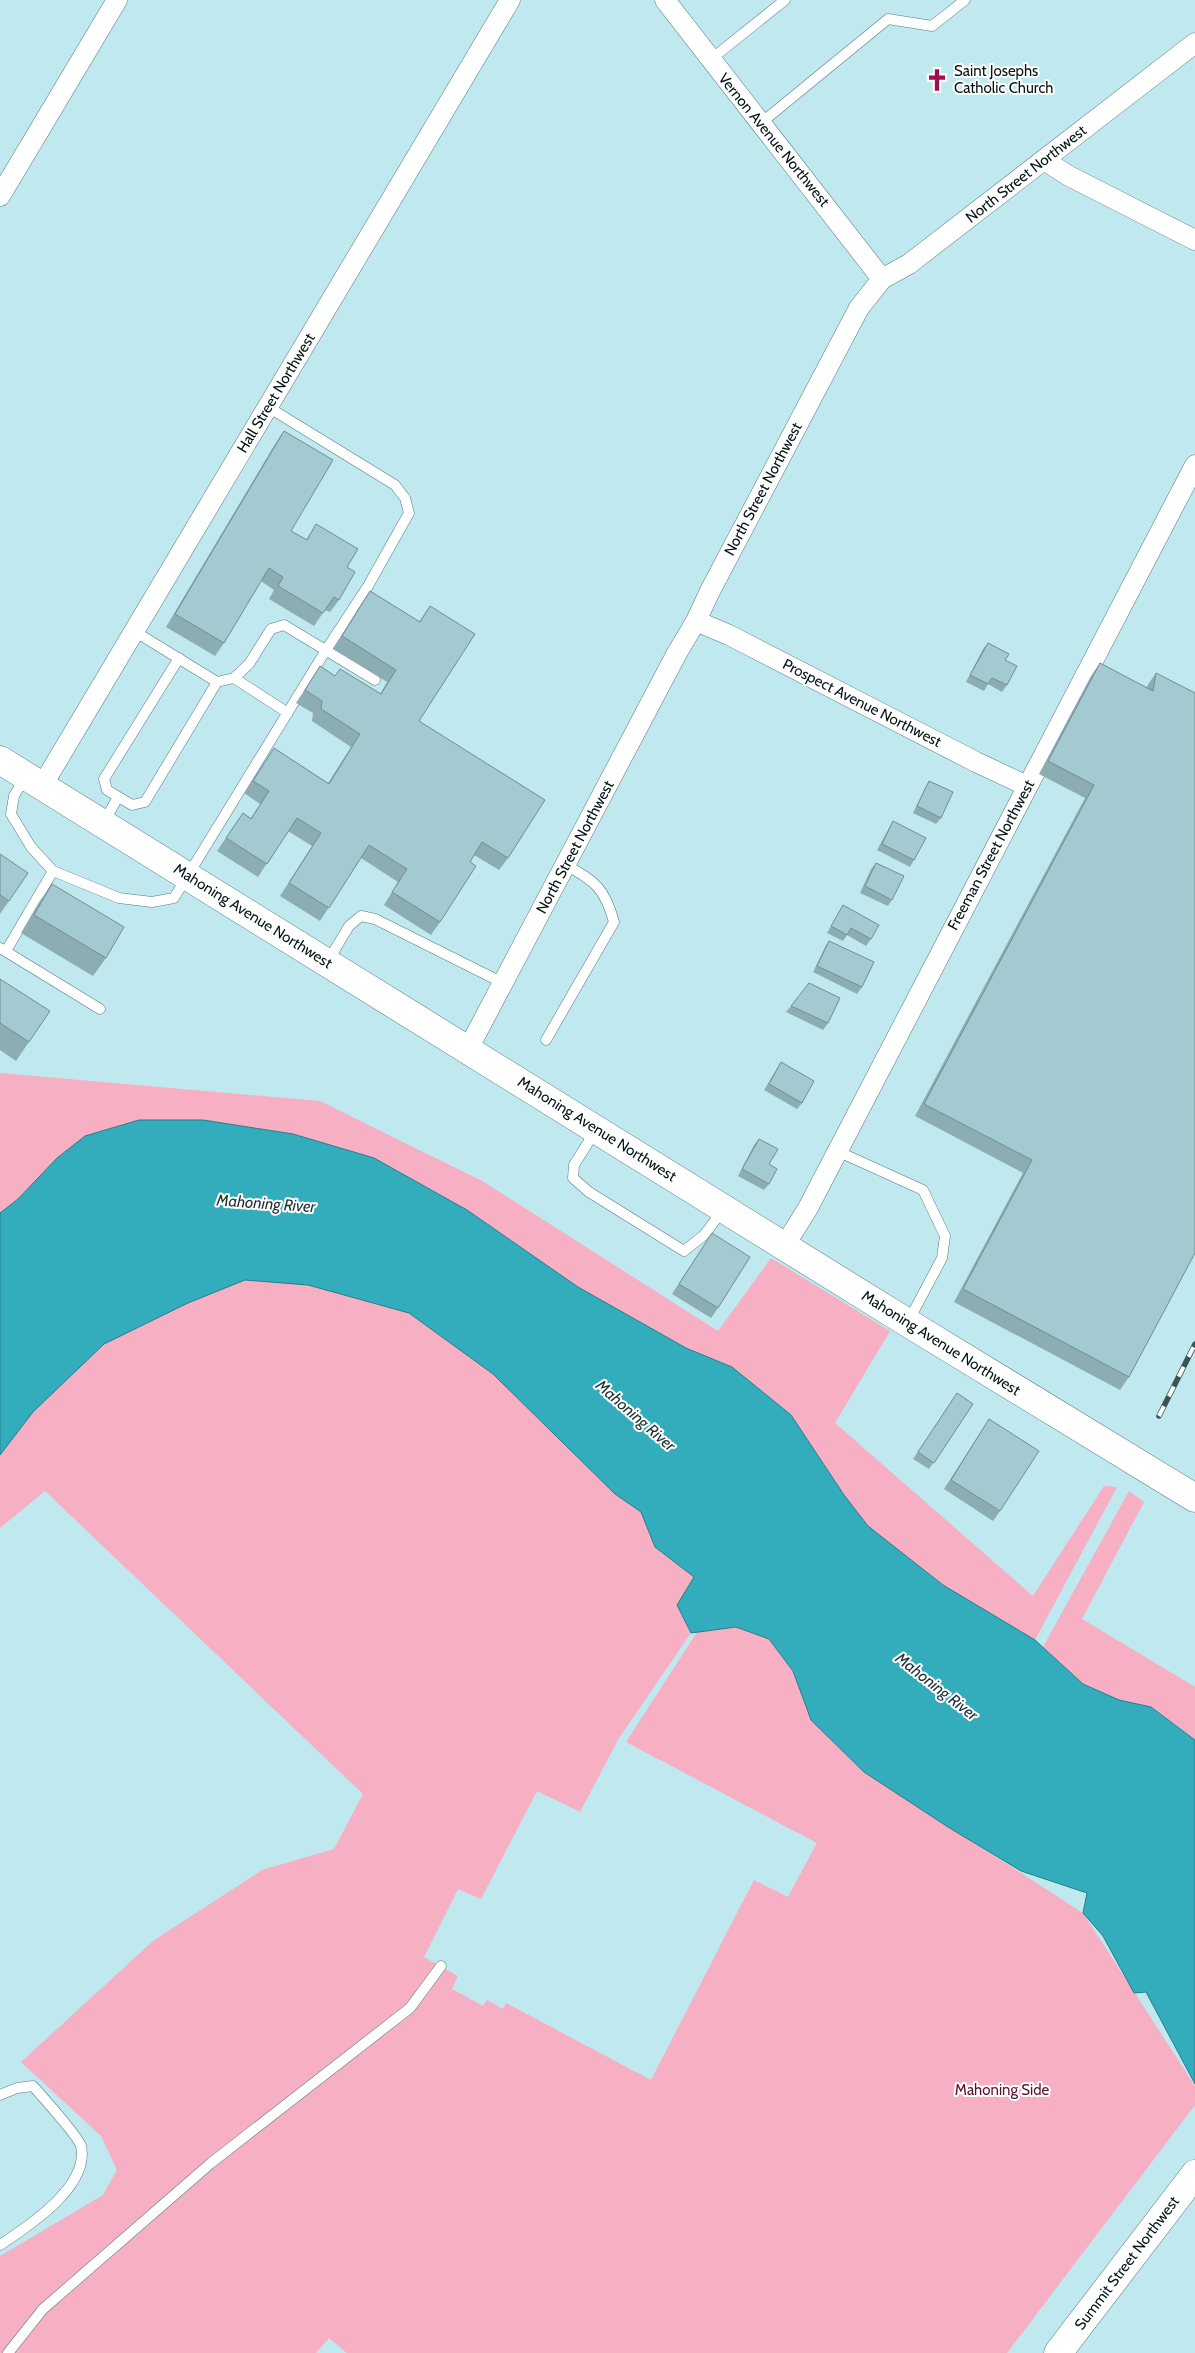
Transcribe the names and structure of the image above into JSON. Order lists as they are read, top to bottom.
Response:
{
  "streets": {
    "main road": ["Mahoning Avenue Northwest", "Summit Street Northwest"],
    "street": [
      "Vernon Avenue Northwest",
      "North Street Northwest",
      "Hall Street Northwest",
      "Prospect Avenue Northwest",
      "Freeman Street Northwest"
    ]
  },
  "crossings": [
    ["Vernon Avenue Northwest", "North Street Northwest"],
    ["North Street Northwest", "Prospect Avenue Northwest"],
    ["North Street Northwest", "Mahoning Avenue Northwest"],
    ["Hall Street Northwest", "Mahoning Avenue Northwest"],
    ["Prospect Avenue Northwest", "Freeman Street Northwest"],
    ["Freeman Street Northwest", "Mahoning Avenue Northwest"]
  ],
  "water": ["Mahoning River"],
  "parks": ["Mahoning Side"],
  "places": {
    "church": ["Saint Josephs Catholic Church"]
  }
}
